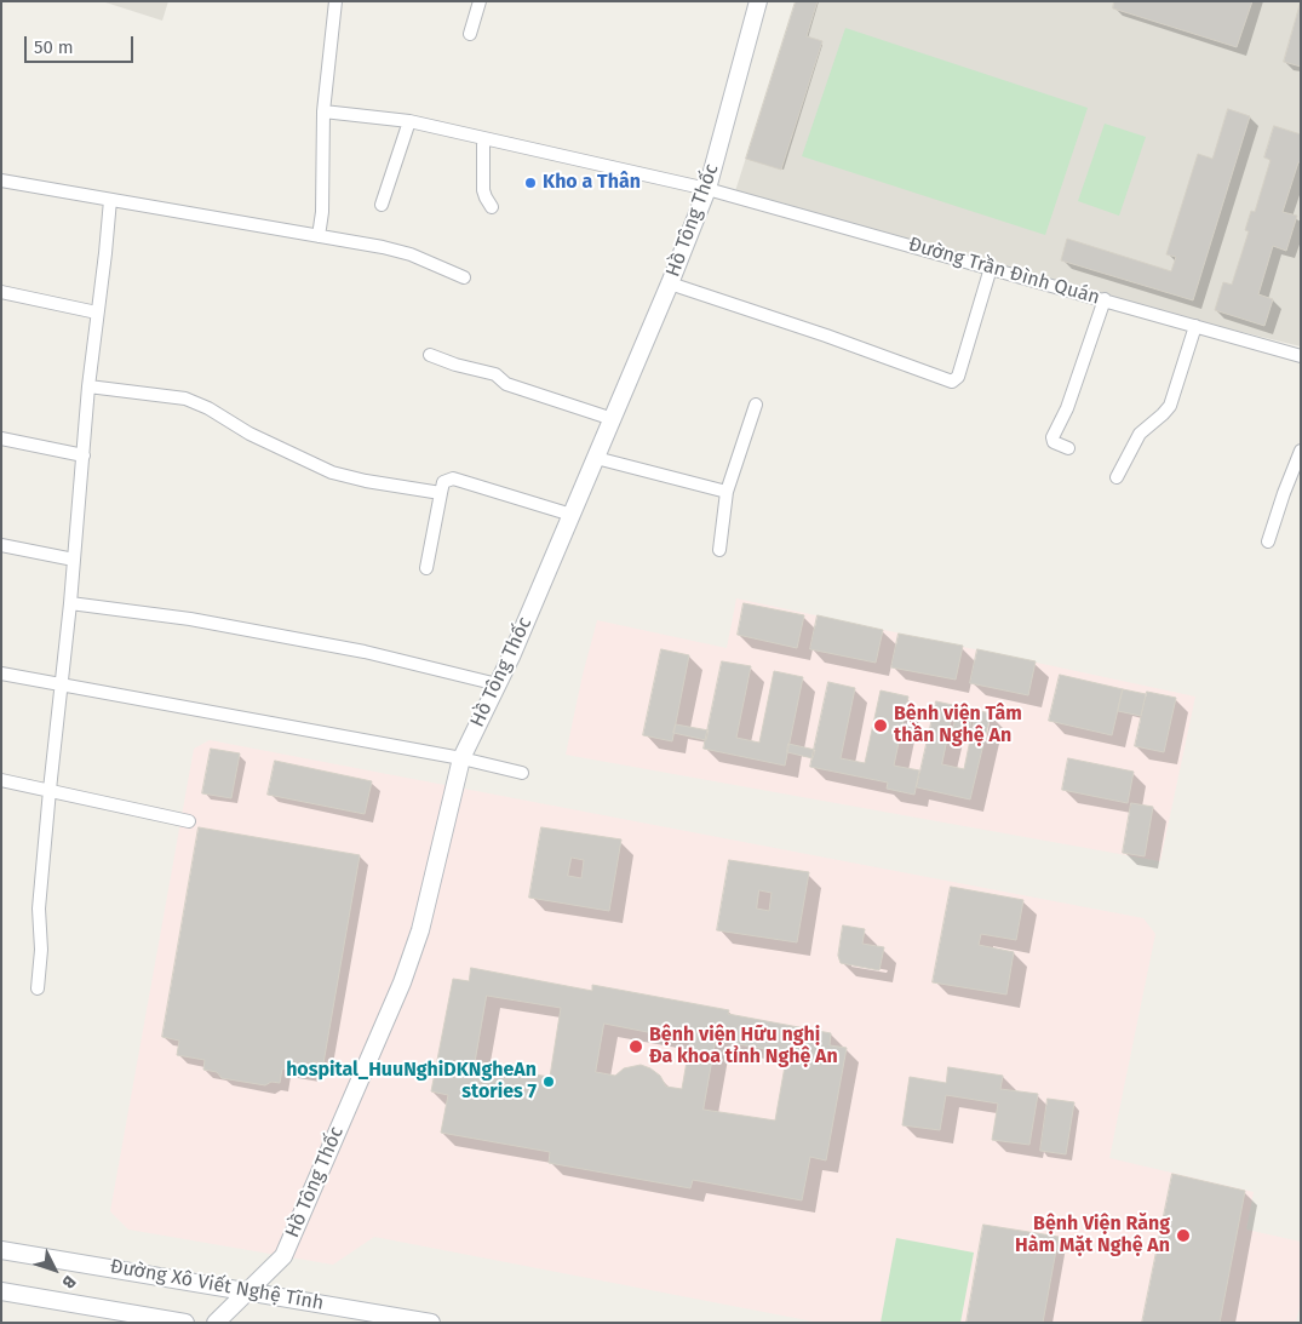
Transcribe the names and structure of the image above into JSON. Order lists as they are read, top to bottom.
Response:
{
  "streets": {
    "street": ["Hồ Tông Thốc", "Đường Trần Đình Quán", "Đường Xô Viết Nghệ Tĩnh"]
  },
  "crossings": [
    ["Hồ Tông Thốc", "Đường Trần Đình Quán"],
    ["Hồ Tông Thốc", "Đường Xô Viết Nghệ Tĩnh"]
  ],
  "places": [
    "Kho a Thân",
    "Bệnh viện Tâm thần Nghệ An",
    "Bệnh viện Hữu nghị Đa khoa tỉnh Nghệ An",
    "hospital_HuuNghiDKNgheAn stories 7",
    "Bệnh Viện Răng Hàm Mặt Nghệ An"
  ],
  "scale_bar": "50 m",
  "north": "bottom right"
}
